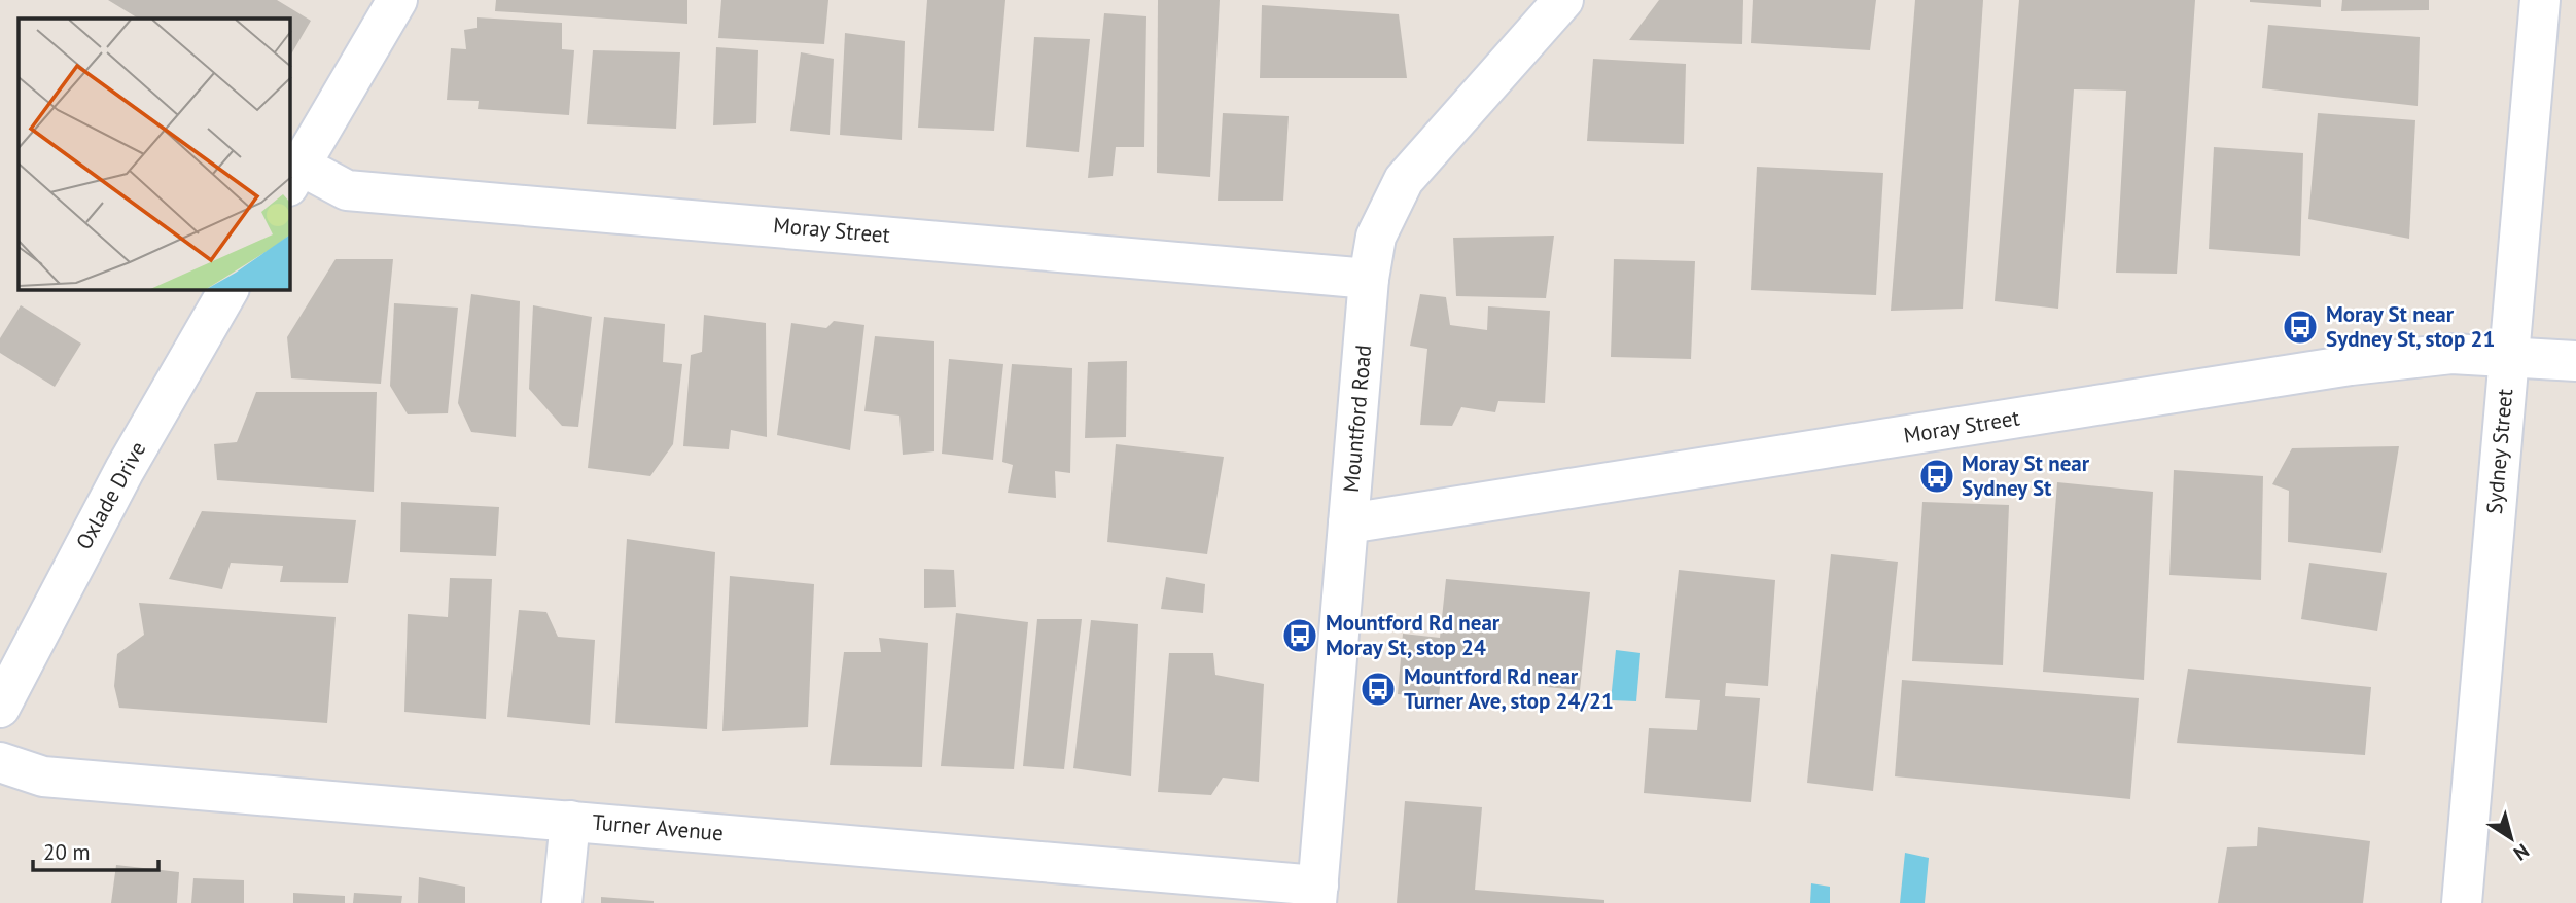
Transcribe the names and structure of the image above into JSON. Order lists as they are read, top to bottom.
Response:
{
  "streets": {
    "street": [
      "Moray Street",
      "Mountford Road",
      "Sydney Street",
      "Oxlade Drive",
      "Turner Avenue"
    ]
  },
  "crossings": [
    ["Moray Street", "Mountford Road"],
    ["Moray Street", "Sydney Street"],
    ["Mountford Road", "Turner Avenue"]
  ],
  "places": {
    "bus stop": [
      "Moray St near Sydney St, stop 21",
      "Moray St near Sydney St",
      "Mountford Rd near Moray St, stop 24",
      "Mountford Rd near Turner Ave, stop 24/21"
    ]
  },
  "scale_bar": "20 m",
  "north": "bottom right"
}
